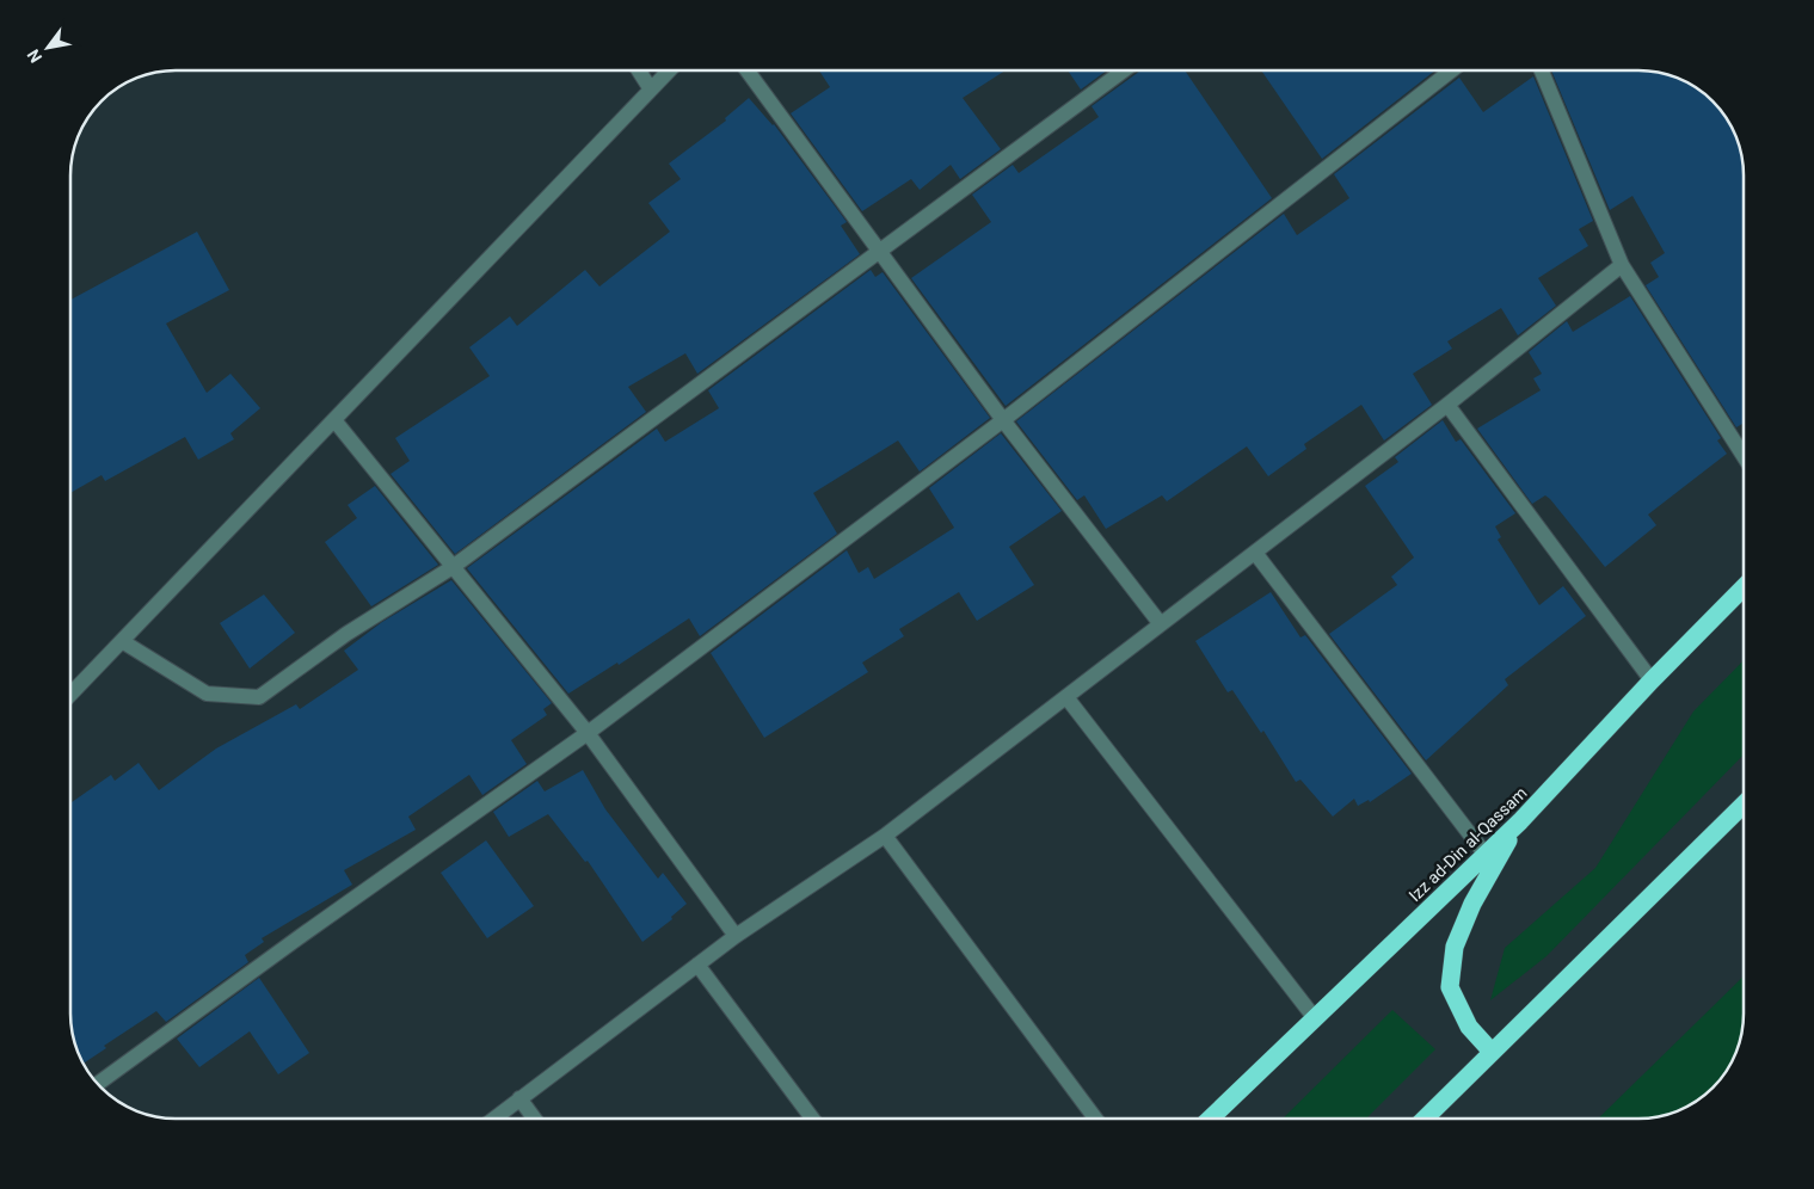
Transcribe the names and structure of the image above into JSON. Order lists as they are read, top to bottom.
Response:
{
  "streets": {
    "highway": ["Izz ad-Din al-Qassam"]
  },
  "north": "bottom left"
}
